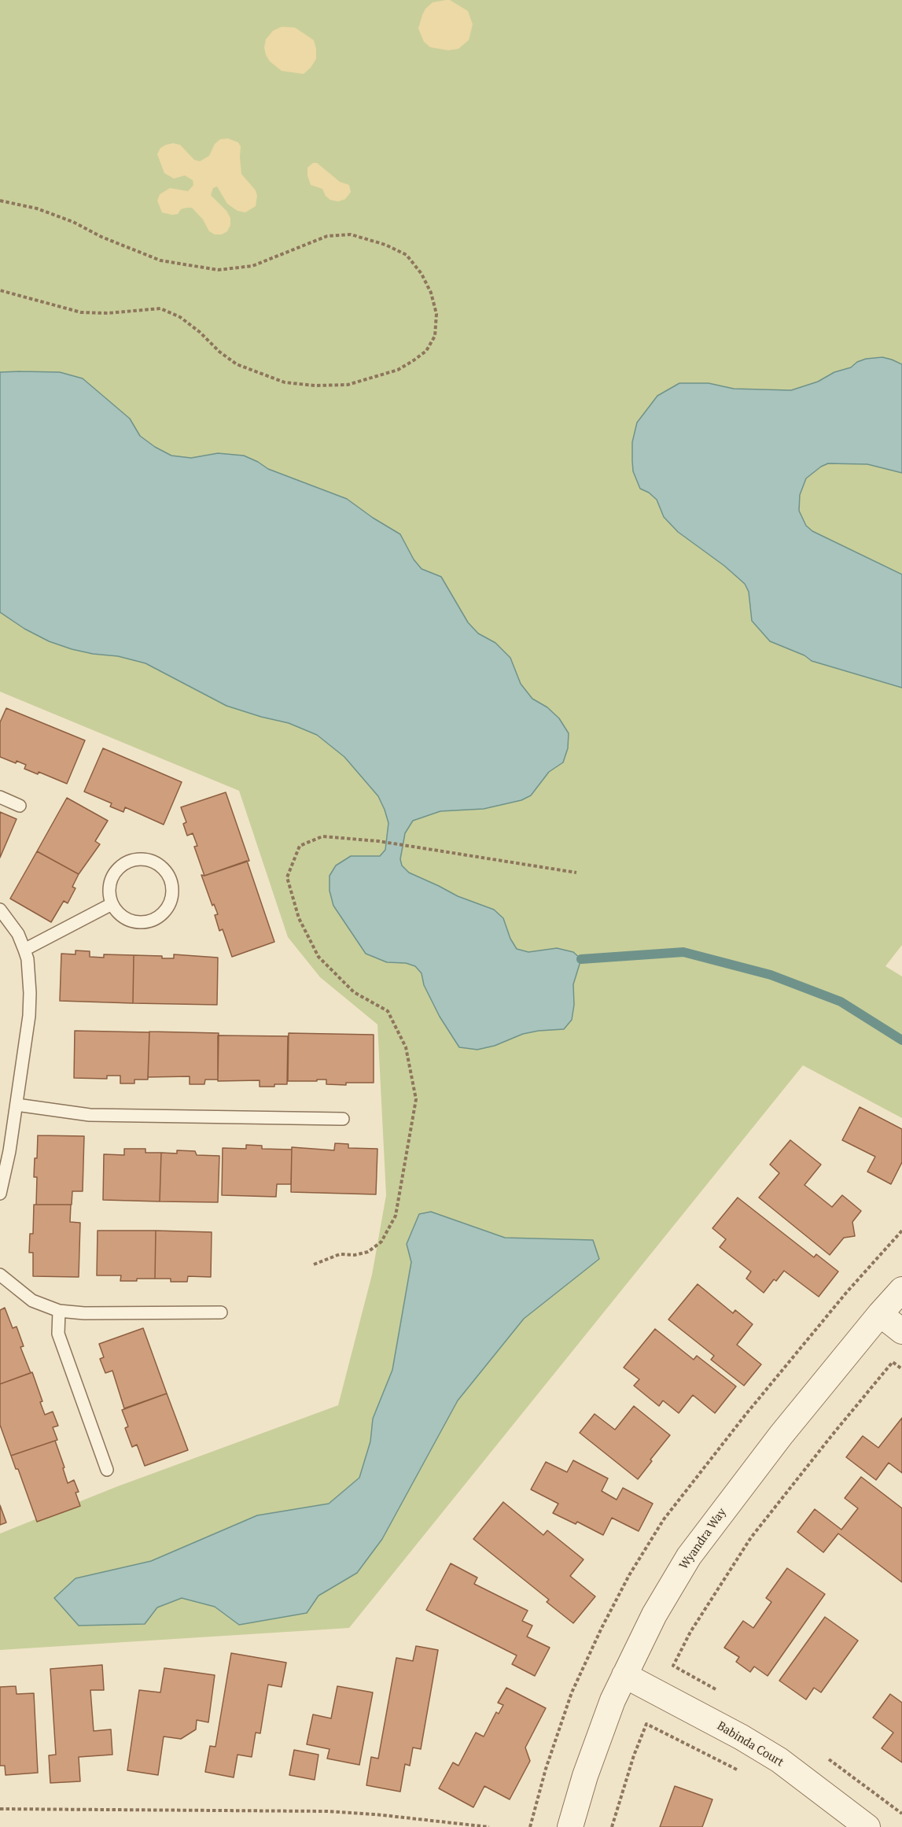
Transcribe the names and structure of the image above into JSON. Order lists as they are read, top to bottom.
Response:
{
  "streets": {
    "street": ["Wyandra Way", "Babinda Court"]
  },
  "crossings": [
    ["Wyandra Way", "Babinda Court"]
  ]
}
